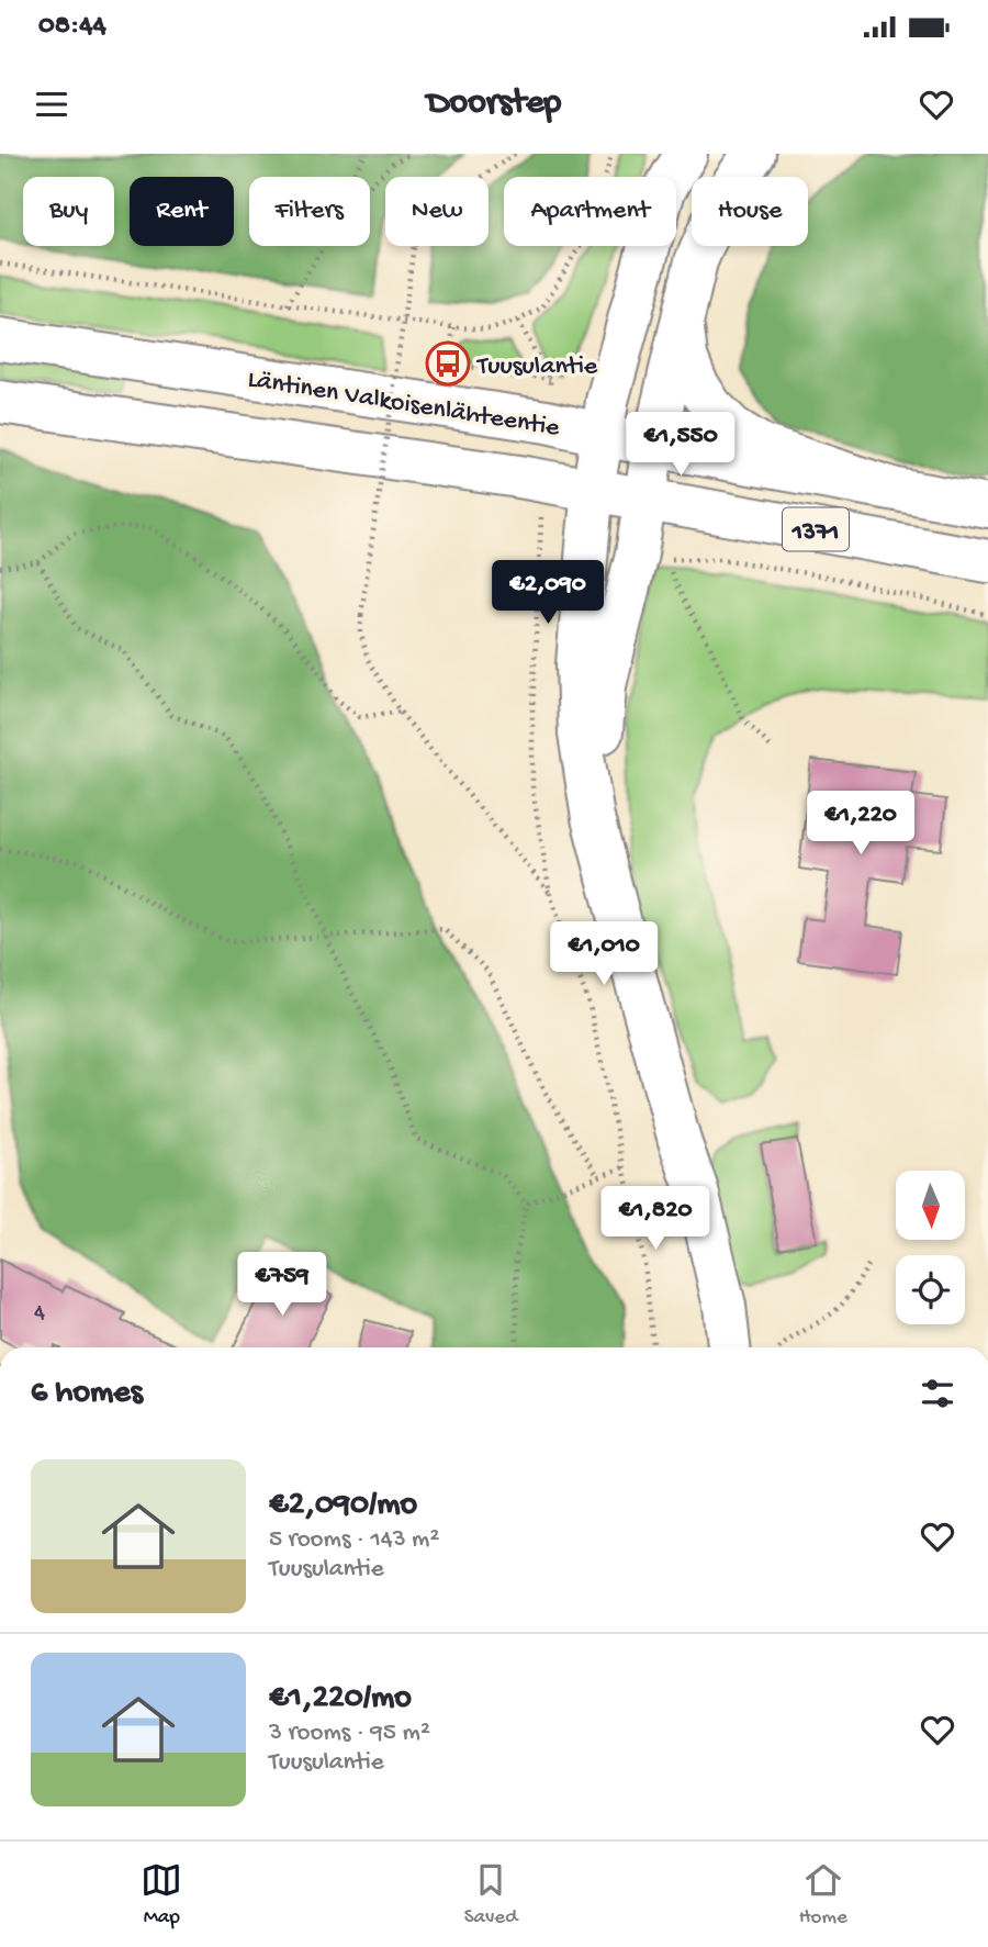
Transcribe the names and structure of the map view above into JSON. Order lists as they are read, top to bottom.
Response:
{
  "streets": {
    "main road": ["Läntinen Valkoisenlähteentie", "1371"]
  },
  "places": {
    "bus stop": ["Tuusulantie"]
  },
  "house_numbers": ["4"],
  "north": "bottom",
  "page": {
    "status": "08:44",
    "header": "Doorstep",
    "chip": [
      "Buy",
      "Rent",
      "Filters",
      "New",
      "Apartment",
      "House"
    ],
    "price": [
      "€1,550",
      "€2,090",
      "€1,220",
      "€1,010",
      "€1,820",
      "€759"
    ],
    "heading": "6 homes",
    "list": [
      {
        "name": "€2,090/mo",
        "note": "5 rooms · 143 m² · Tuusulantie"
      },
      {
        "name": "€1,220/mo",
        "note": "3 rooms · 95 m² · Tuusulantie"
      }
    ],
    "tabs": ["Map", "Saved", "Home"]
  }
}
